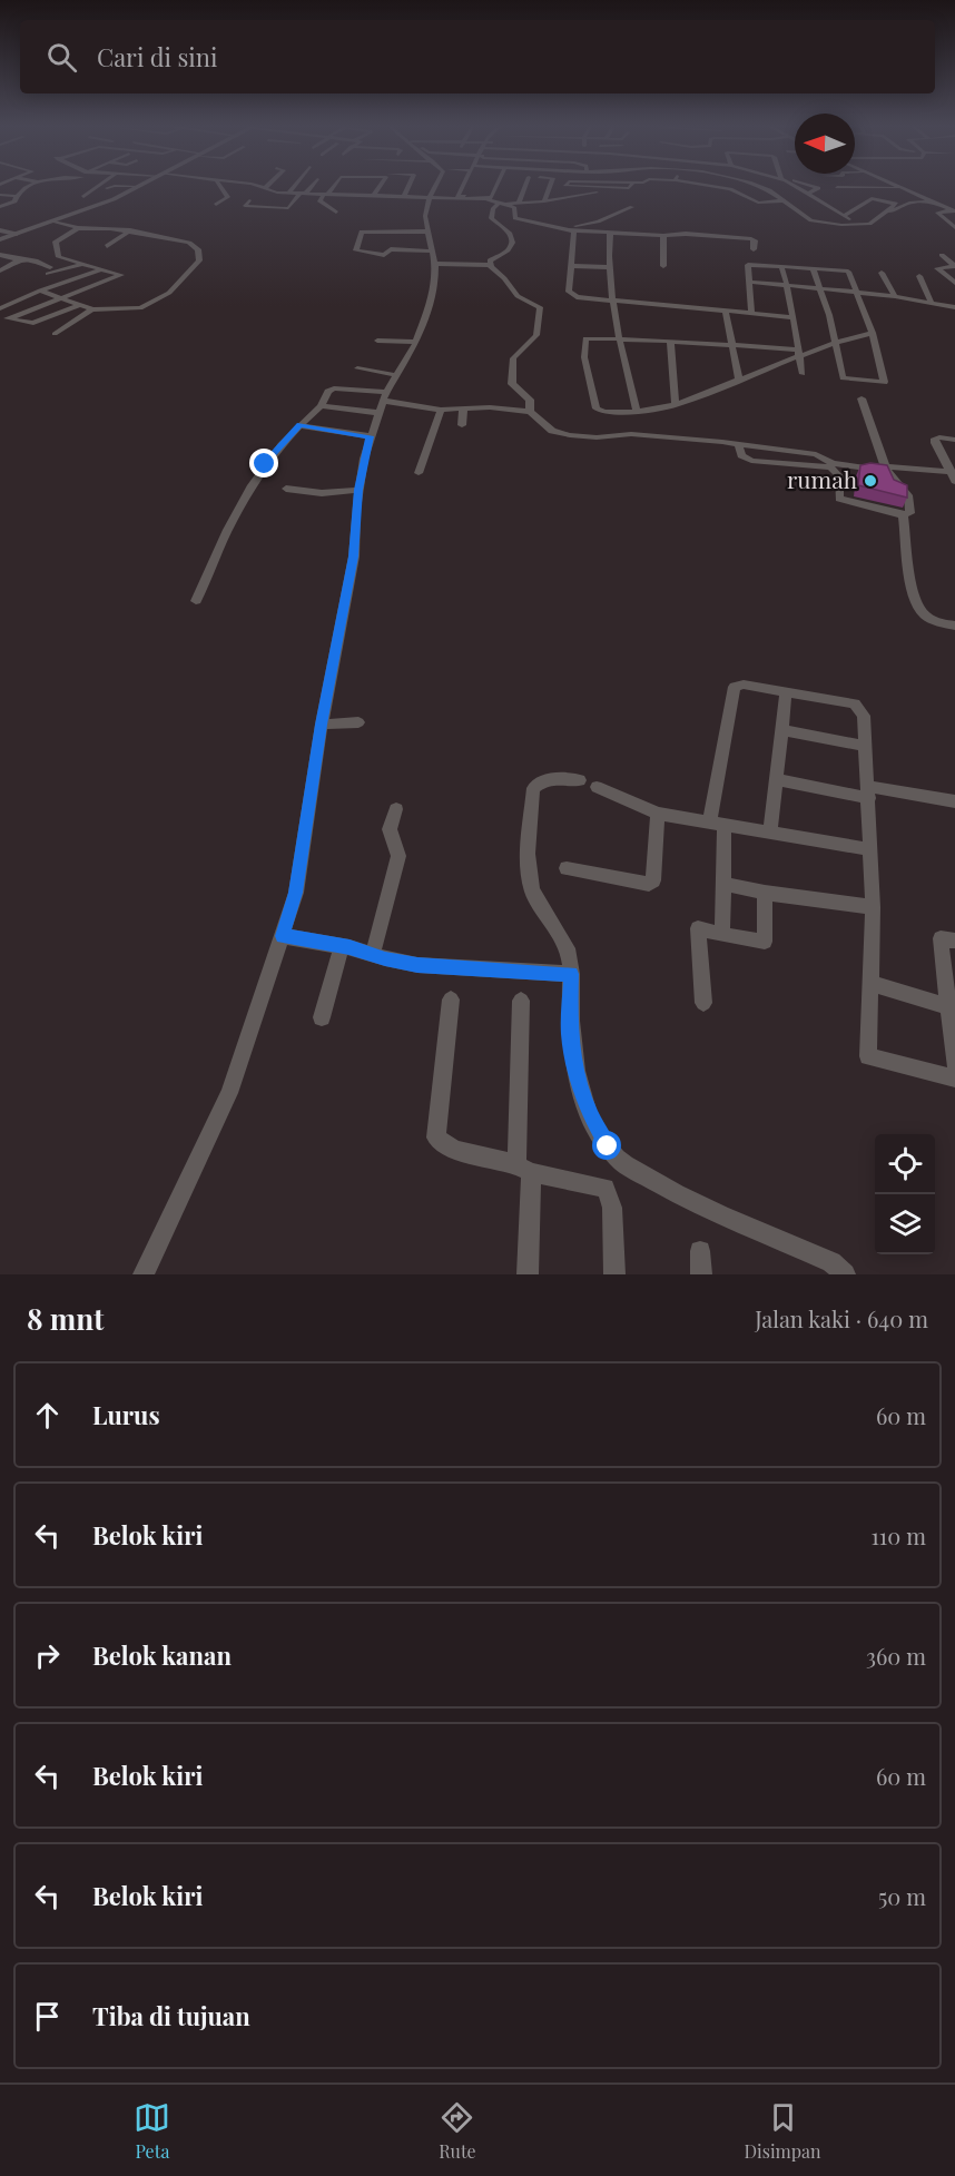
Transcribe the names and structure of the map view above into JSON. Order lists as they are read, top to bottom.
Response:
{
  "places": ["rumah"],
  "north": "left",
  "page": {
    "search": "Cari di sini",
    "heading": ["8 mnt", "Jalan kaki · 640 m"],
    "list": [
      ["Lurus", "60 m"],
      ["Belok kiri", "110 m"],
      ["Belok kanan", "360 m"],
      ["Belok kiri", "60 m"],
      ["Belok kiri", "50 m"],
      "Tiba di tujuan"
    ],
    "nav": ["Peta", "Rute", "Disimpan"]
  }
}
